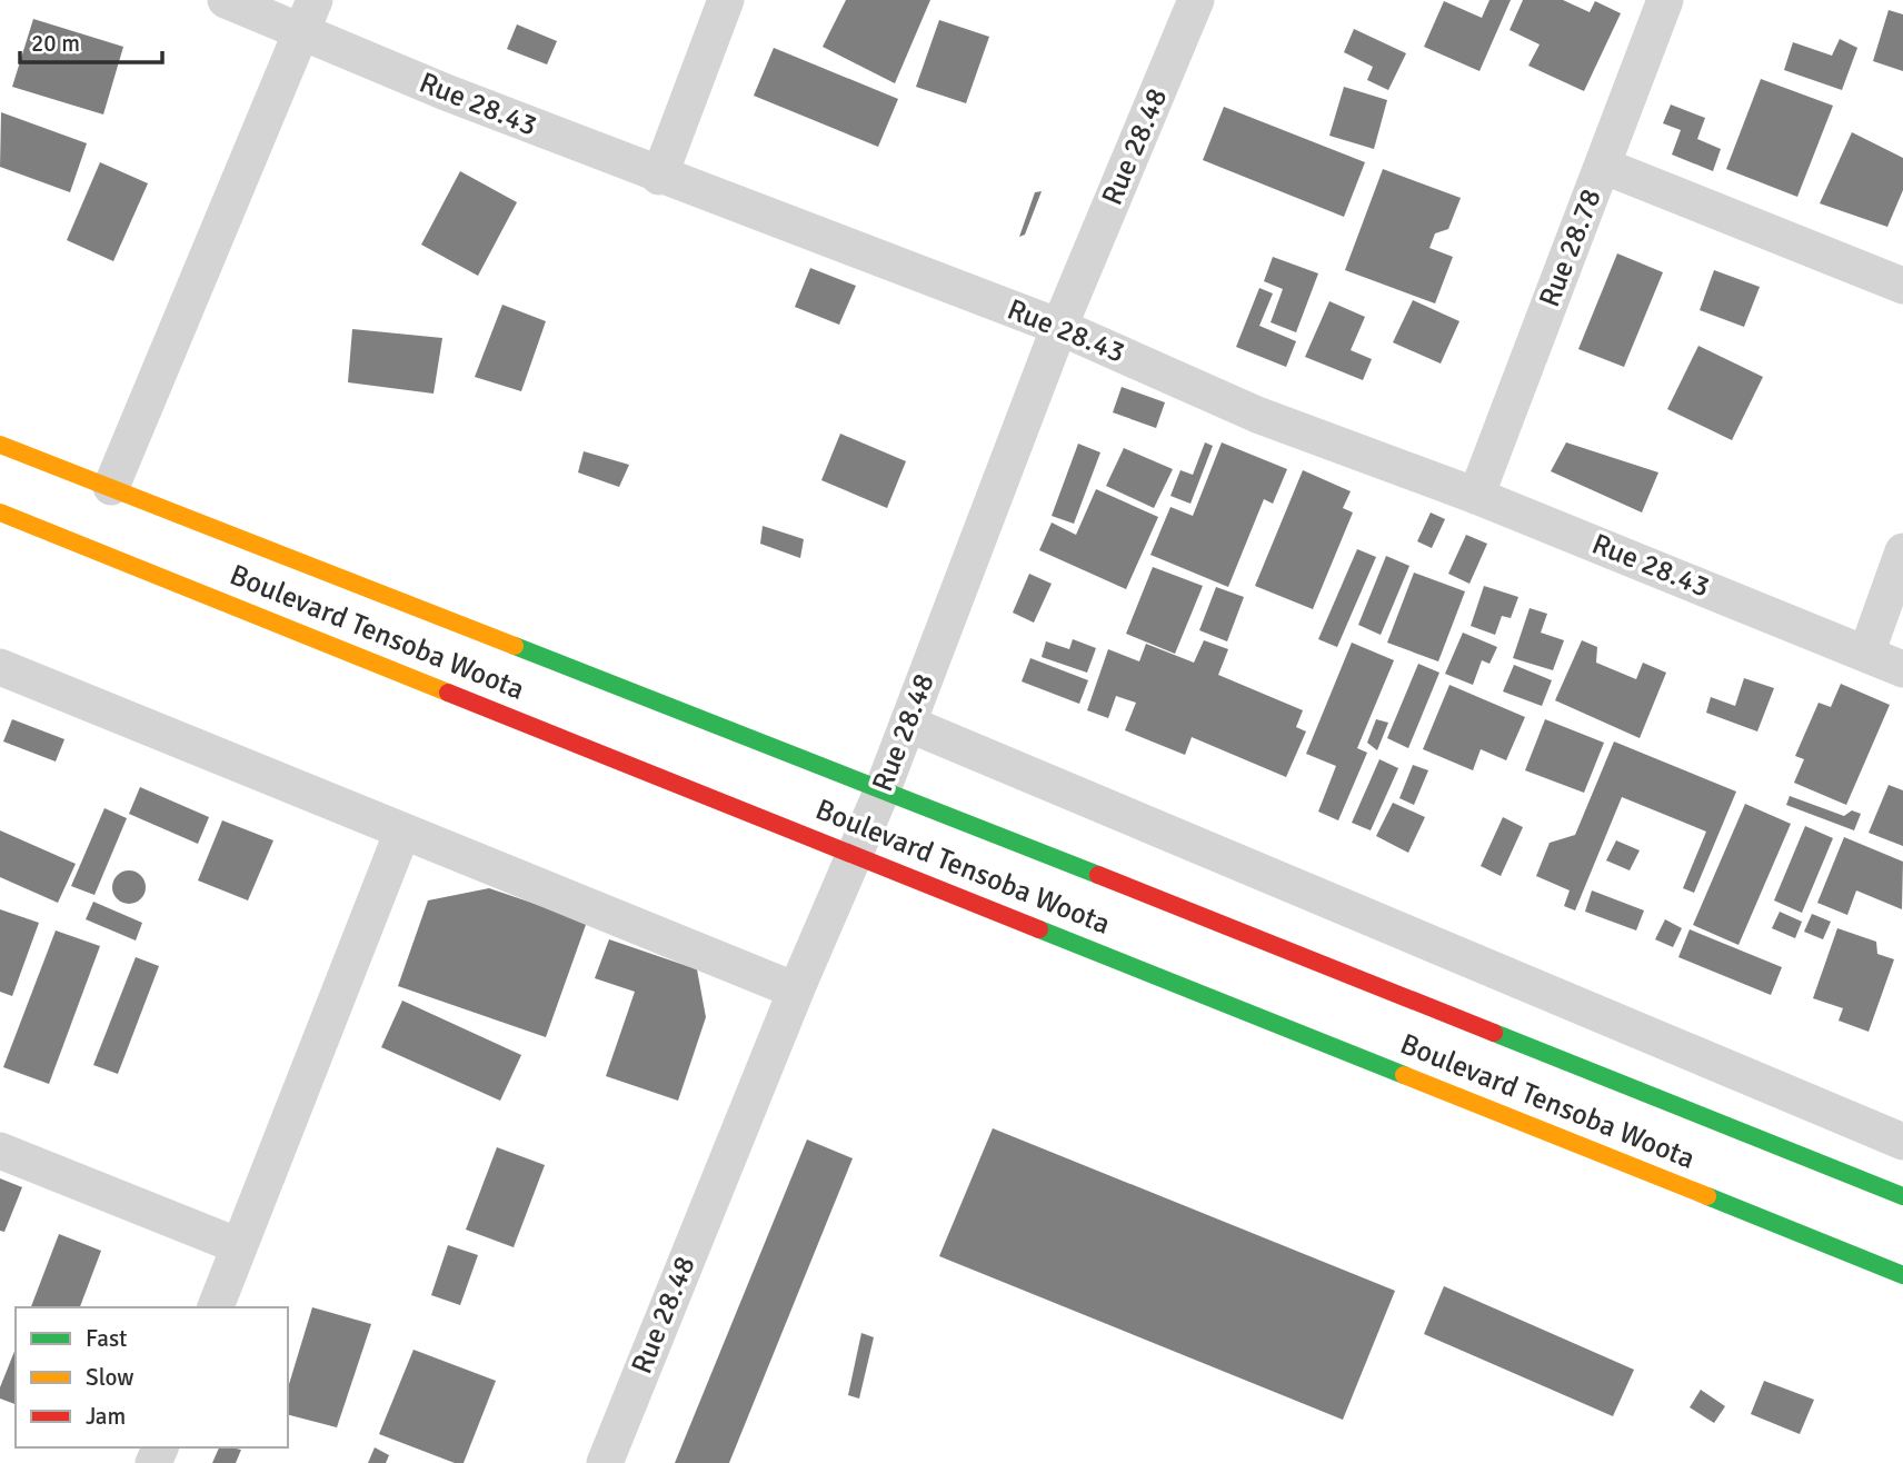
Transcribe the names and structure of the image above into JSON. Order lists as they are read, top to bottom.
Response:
{
  "streets": {
    "main road": ["Boulevard Tensoba Woota"],
    "street": ["Rue 28.43", "Rue 28.48", "Rue 28.78"]
  },
  "crossings": [
    ["Rue 28.43", "Rue 28.48"],
    ["Rue 28.43", "Rue 28.78"],
    ["Rue 28.48", "Boulevard Tensoba Woota"]
  ],
  "legend": ["Fast", "Slow", "Jam"],
  "scale_bar": "20 m"
}
